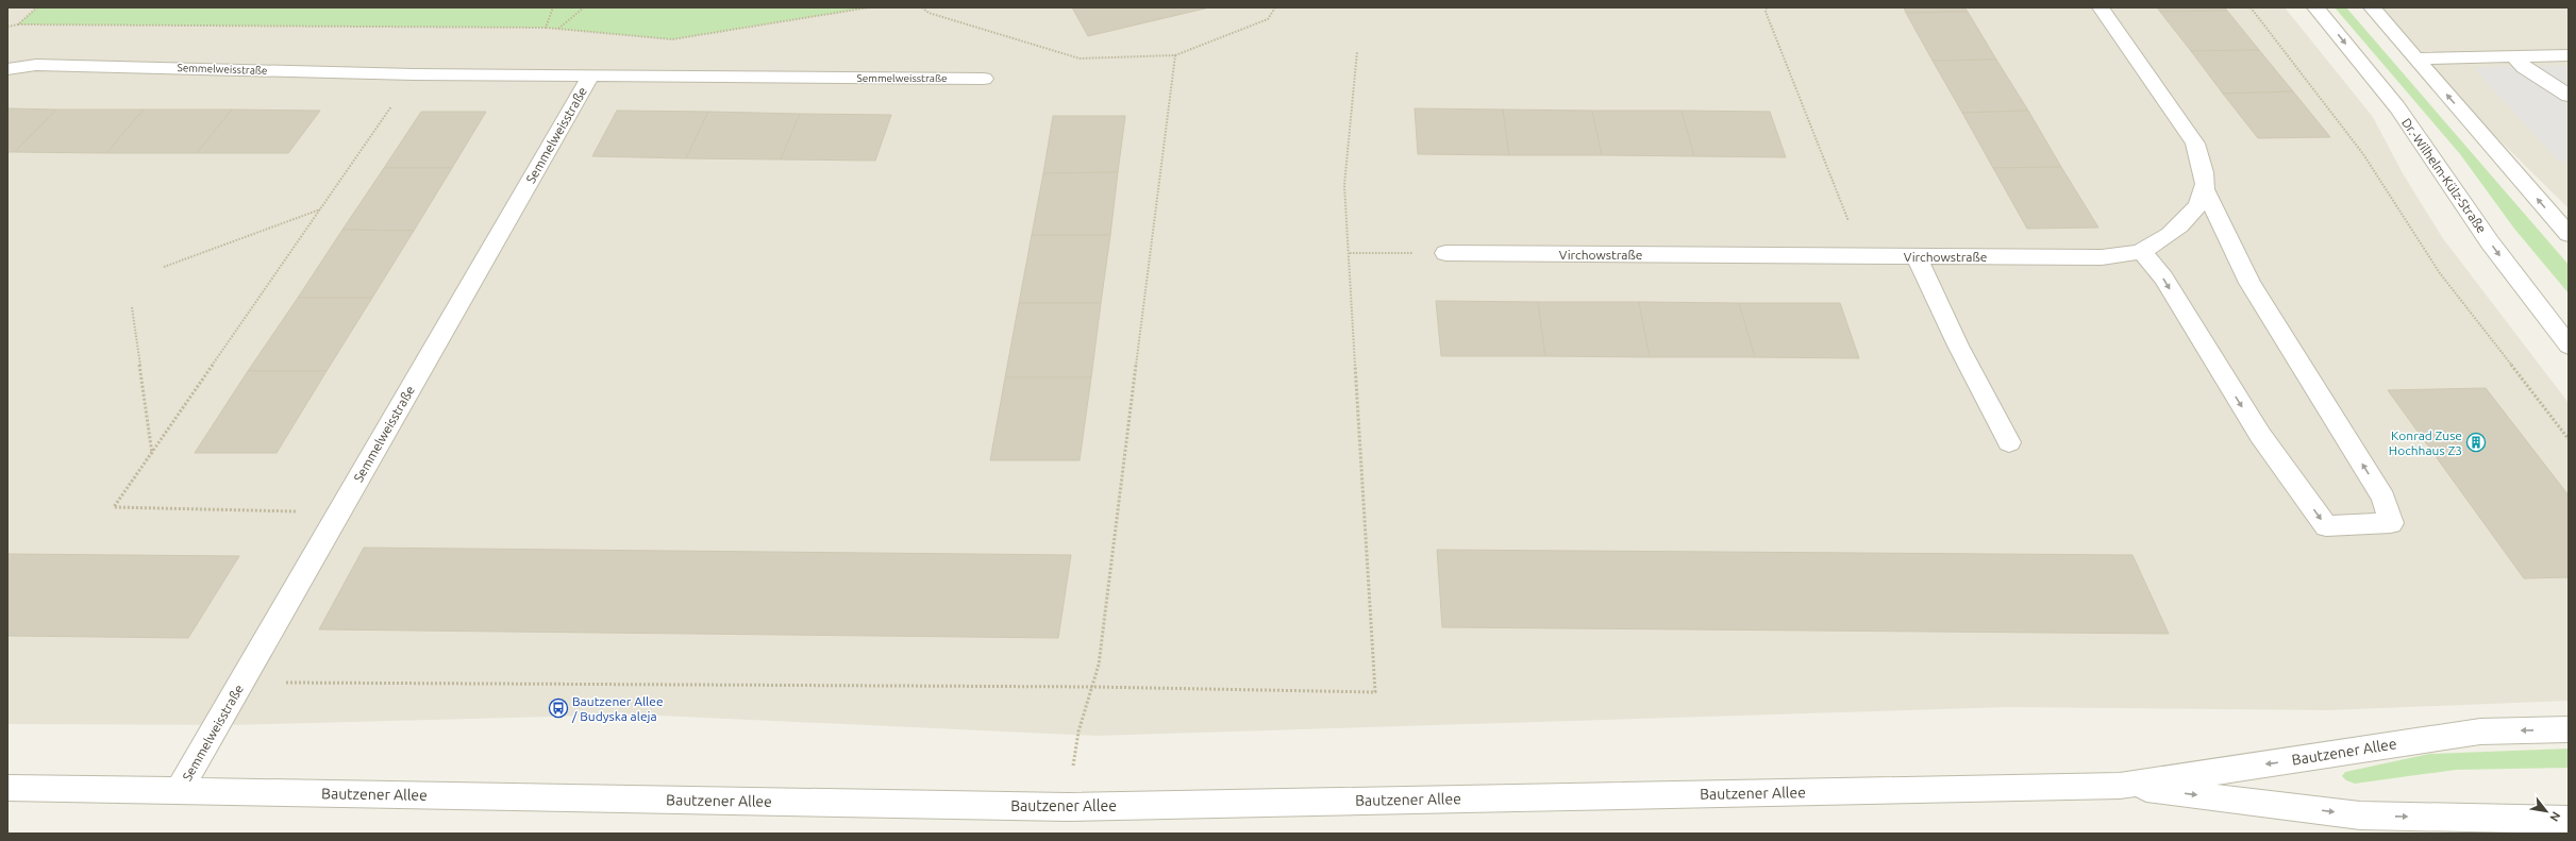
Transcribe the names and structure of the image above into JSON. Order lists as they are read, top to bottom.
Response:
{
  "streets": {
    "street": [
      "Semmelweisstraße",
      "Dr.-Wilhelm-Külz-Straße",
      "Virchowstraße",
      "Bautzener Allee"
    ]
  },
  "crossings": [
    ["Semmelweisstraße", "Bautzener Allee"]
  ],
  "places": {
    "building": ["Konrad Zuse Hochhaus Z3"],
    "bus stop": ["Bautzener Allee / Budyska aleja"]
  },
  "north": "bottom right"
}
